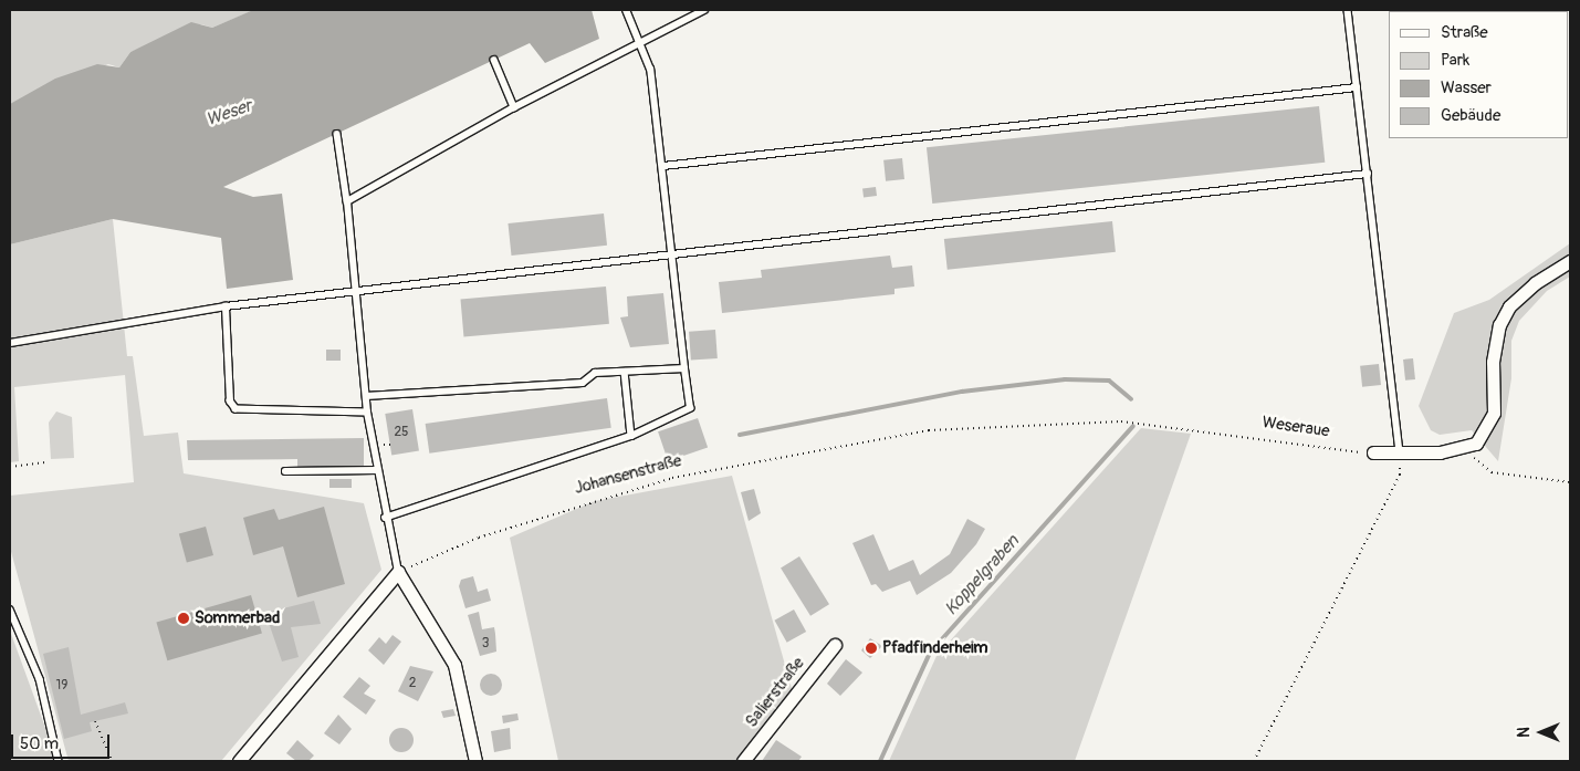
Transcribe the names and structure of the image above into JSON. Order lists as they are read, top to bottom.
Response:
{
  "streets": {
    "street": ["Salierstraße"],
    "path": ["Weseraue", "Johansenstraße"]
  },
  "crossings": [
    ["Weseraue", "Johansenstraße"]
  ],
  "water": ["Weser", "Koppelgraben"],
  "places": ["Sommerbad", "Pfadfinderheim"],
  "house_numbers": [
    "25",
    "3",
    "2",
    "19"
  ],
  "legend": [
    "Straße",
    "Park",
    "Wasser",
    "Gebäude"
  ],
  "scale_bar": "50 m",
  "north": "left"
}
